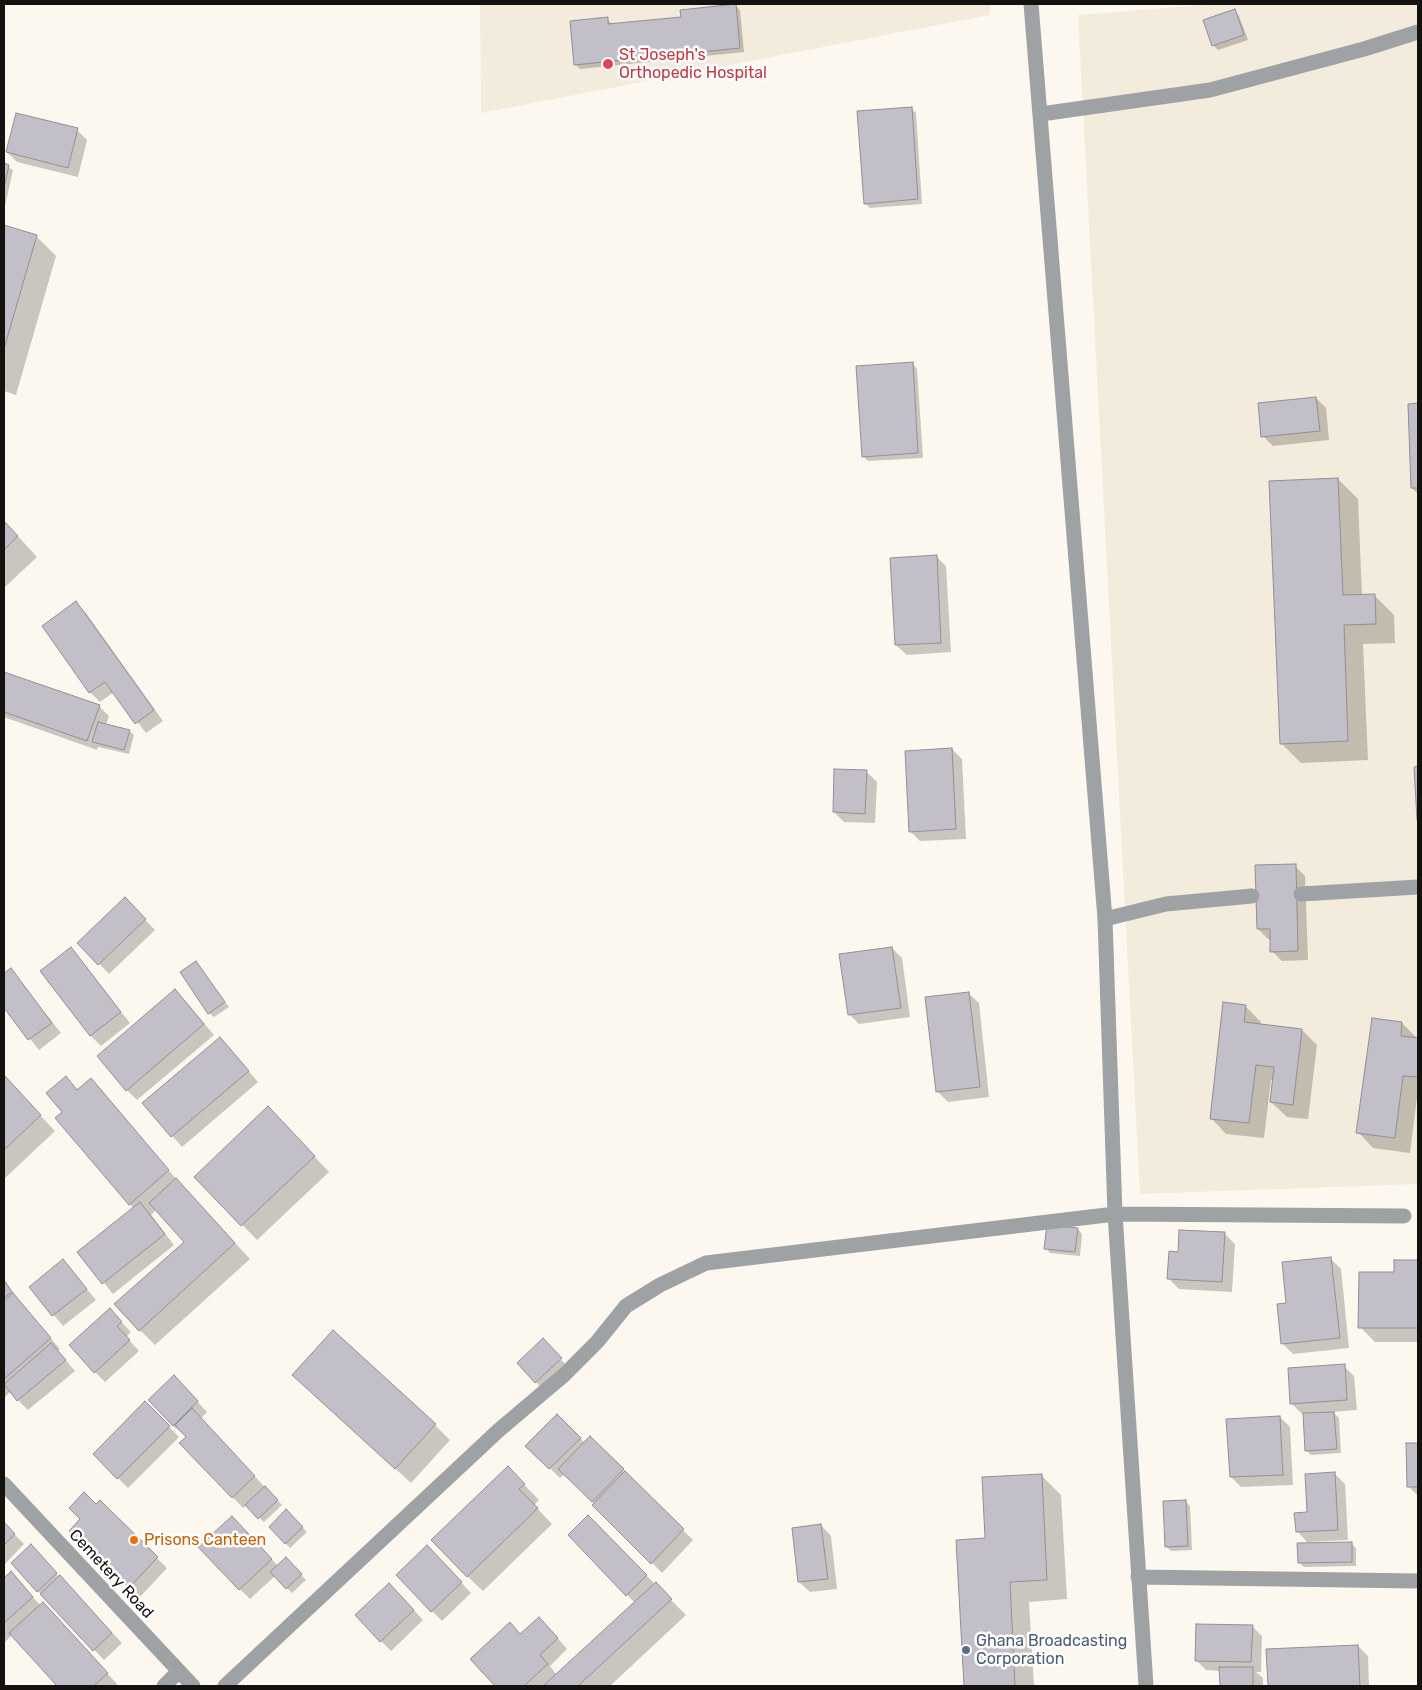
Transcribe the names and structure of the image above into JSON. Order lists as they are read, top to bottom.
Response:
{
  "streets": {
    "street": ["Cemetery Road"]
  },
  "places": ["St Joseph's Orthopedic Hospital", "Prisons Canteen", "Ghana Broadcasting Corporation"]
}
